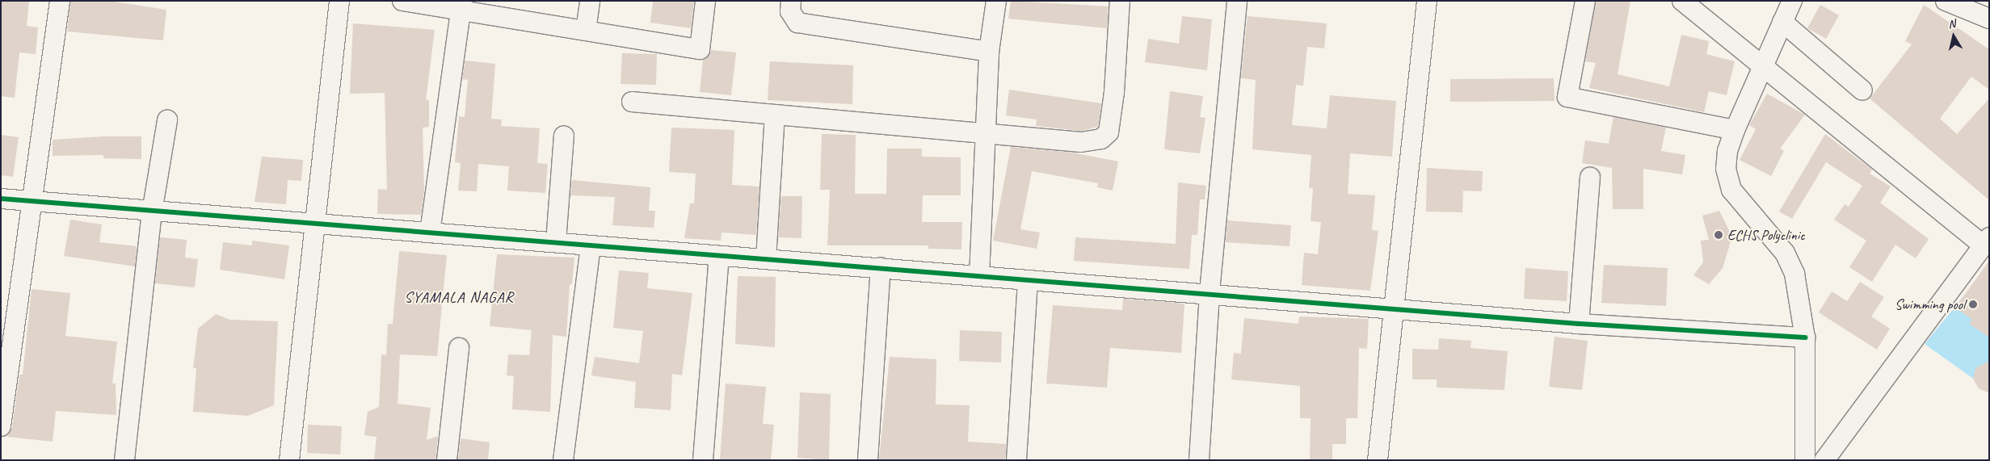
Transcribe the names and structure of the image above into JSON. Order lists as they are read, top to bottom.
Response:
{
  "districts": ["SYAMALA NAGAR"],
  "places": ["ECHS Polyclinic", "Swimming pool"],
  "north": "top"
}
